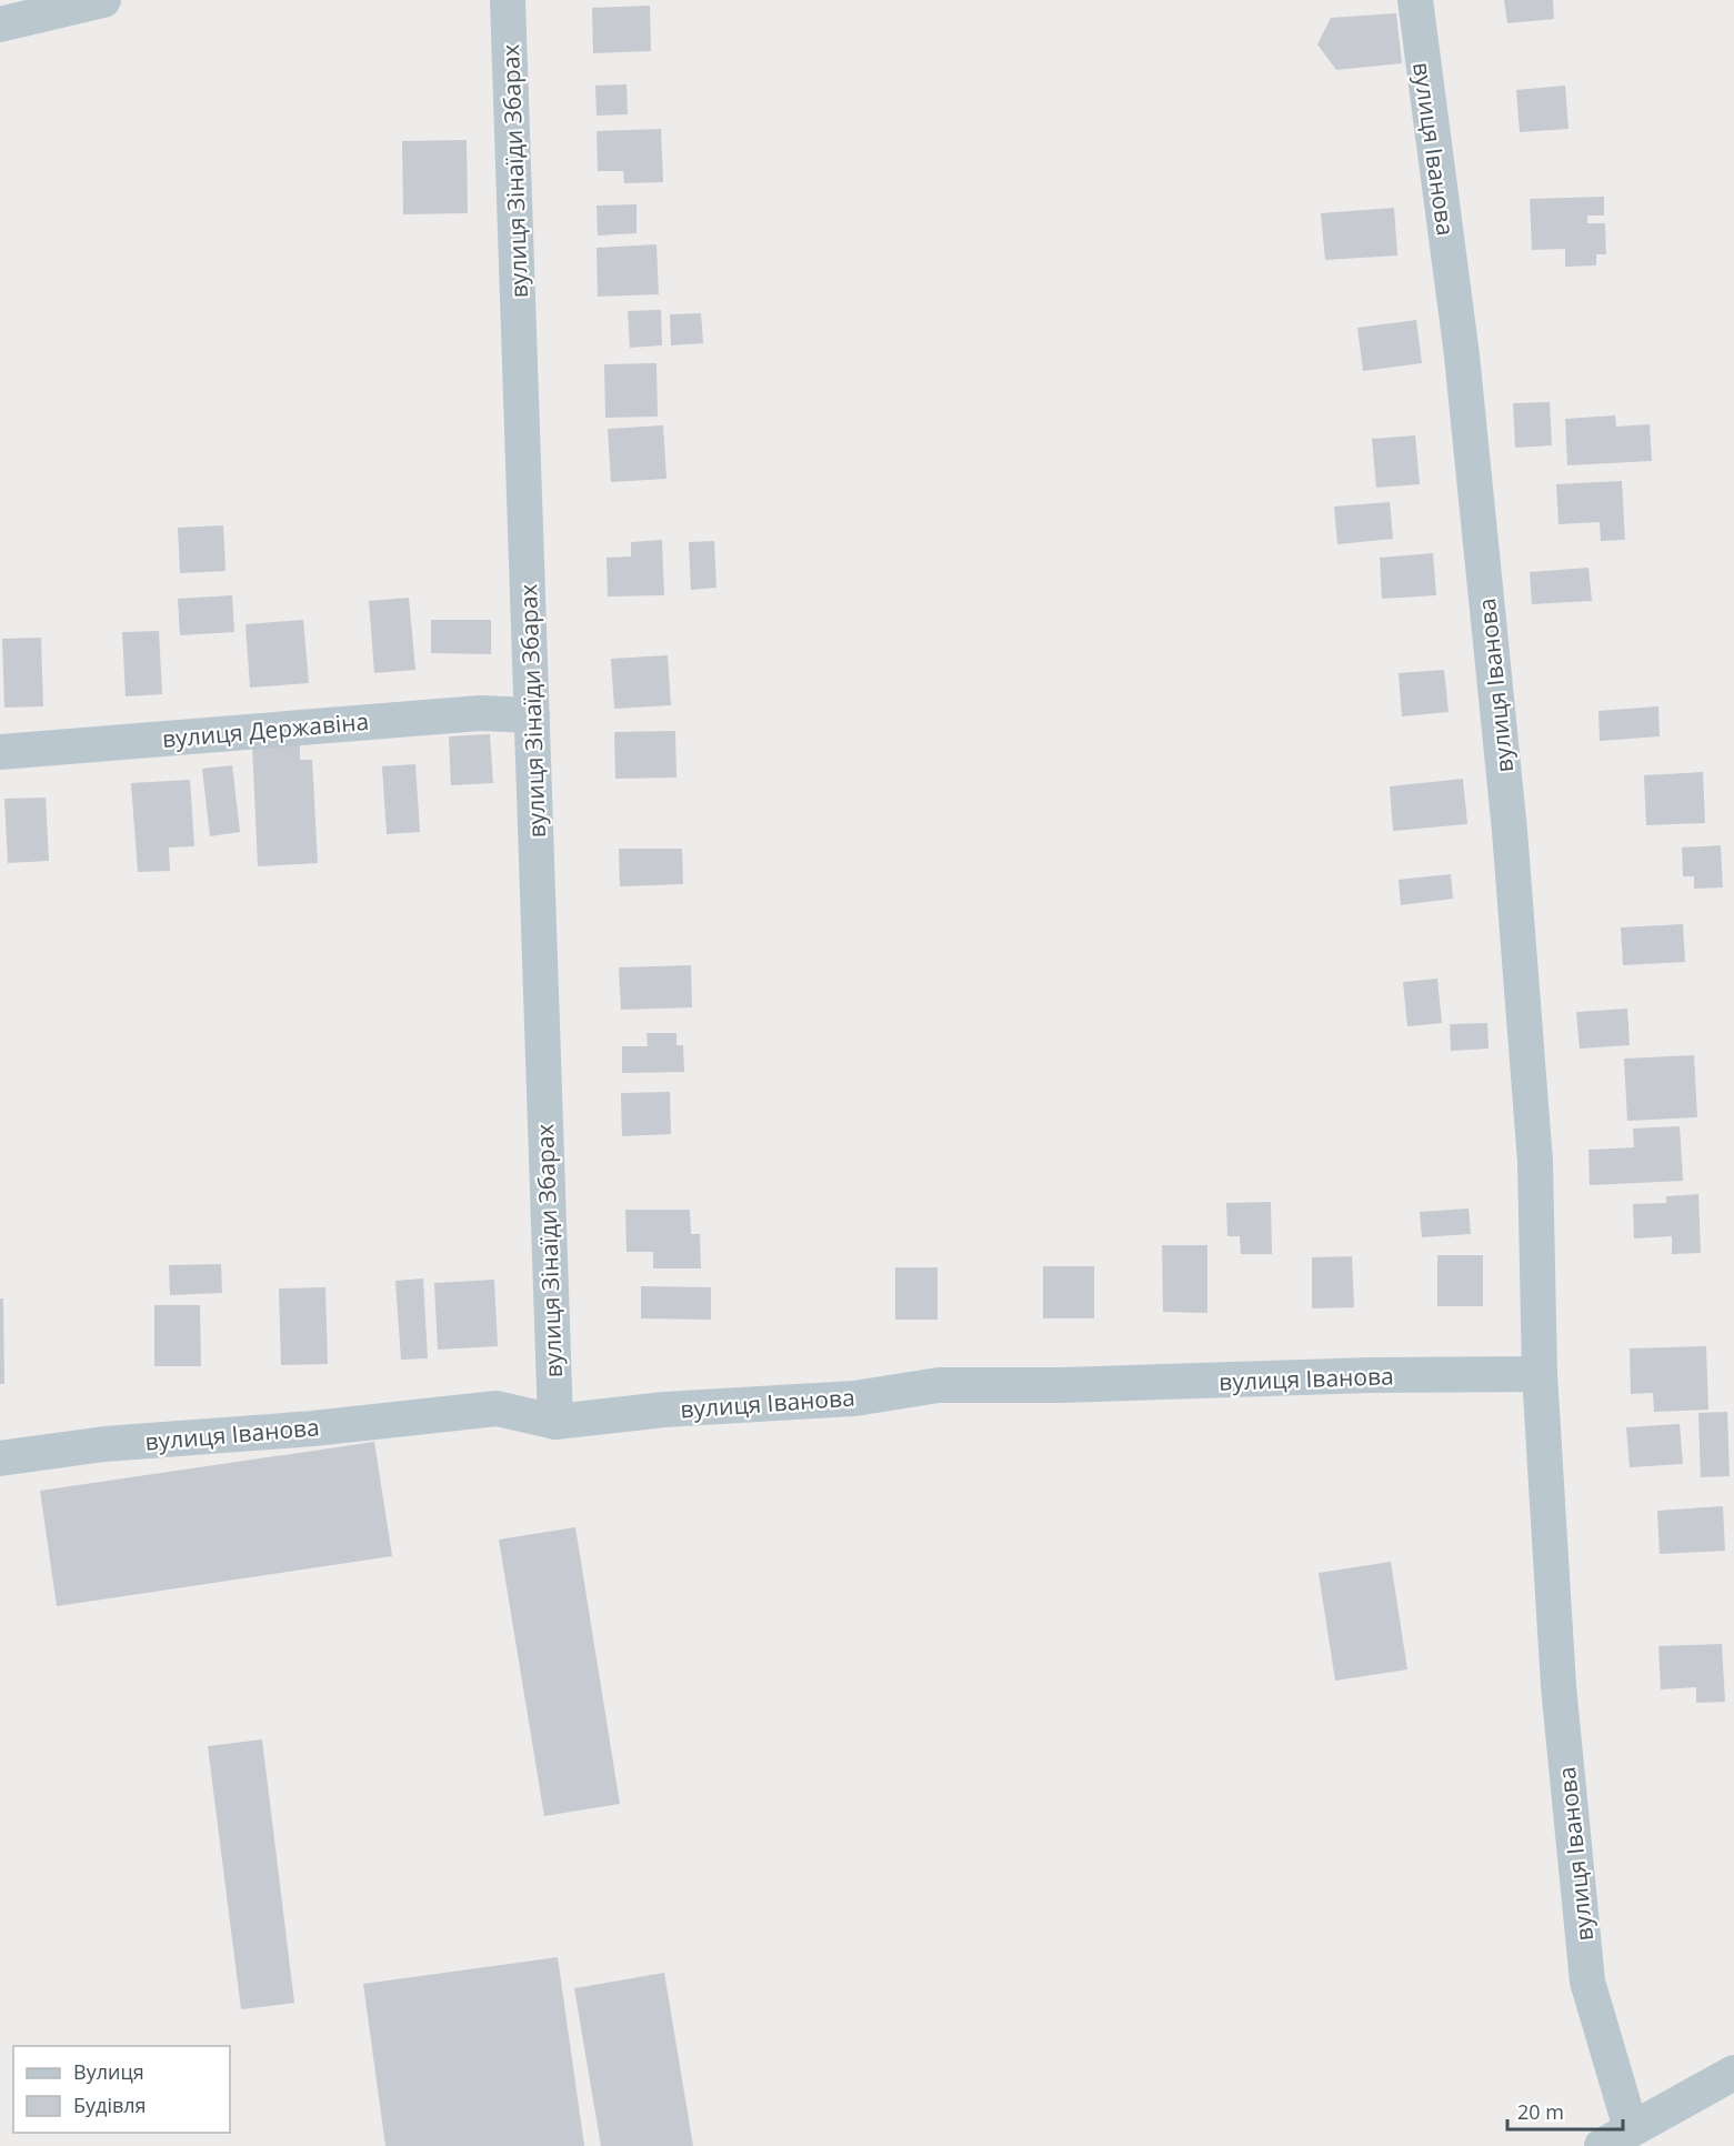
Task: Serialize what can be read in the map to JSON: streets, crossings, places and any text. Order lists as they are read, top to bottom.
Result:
{
  "streets": {
    "street": ["вулиця Іванова", "вулиця Зінаїди Збарах", "вулиця Державіна"]
  },
  "crossings": [
    ["вулиця Іванова", "вулиця Зінаїди Збарах"],
    ["вулиця Зінаїди Збарах", "вулиця Державіна"]
  ],
  "legend": ["Вулиця", "Будівля"],
  "scale_bar": "20 m"
}
